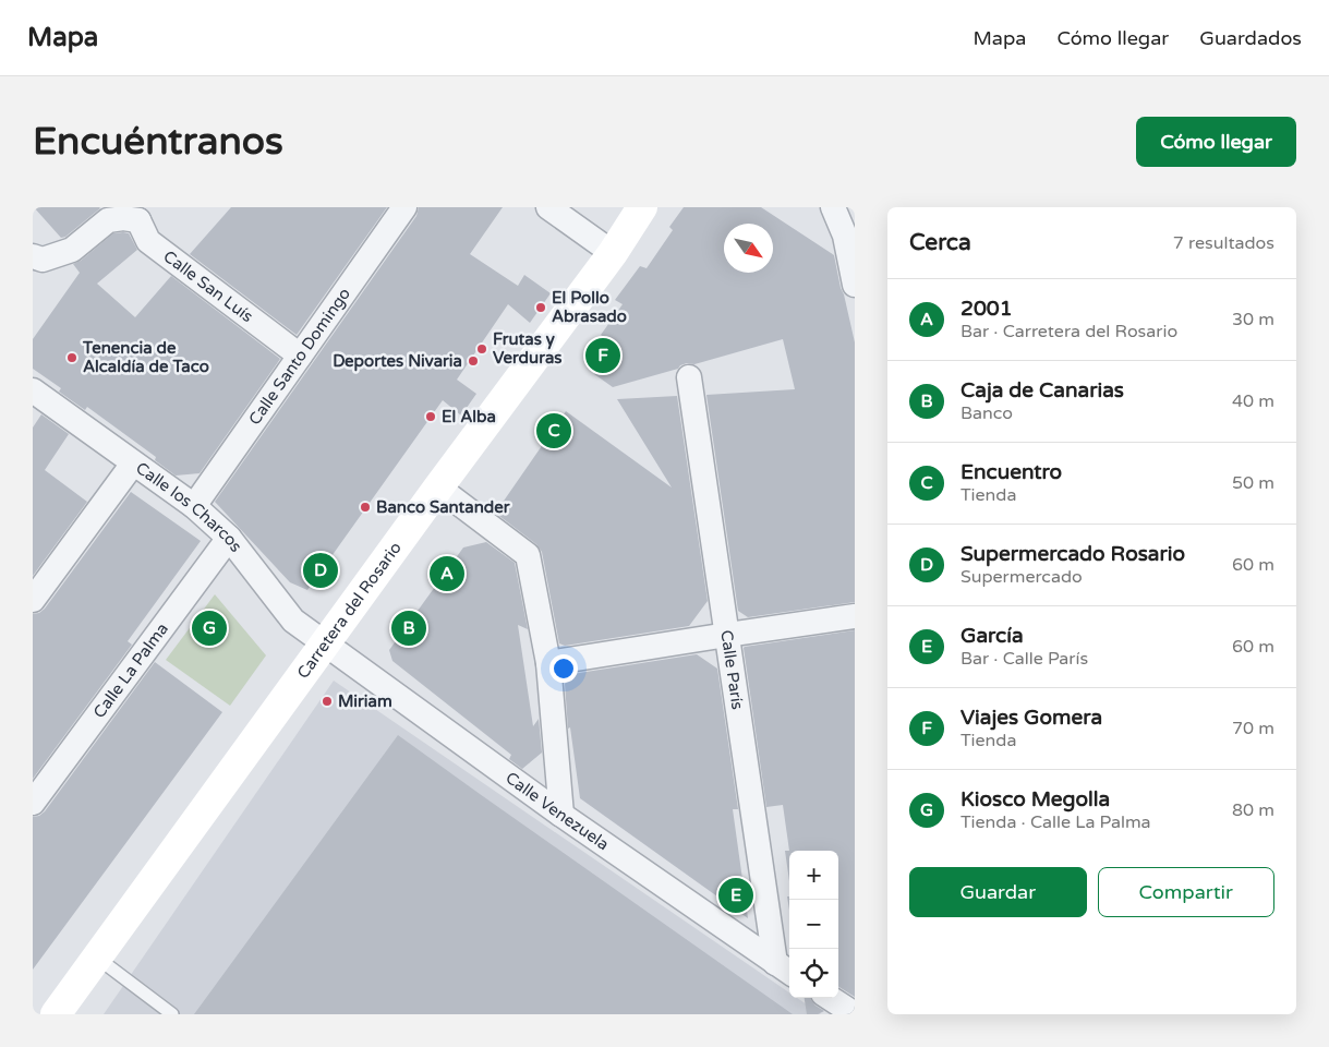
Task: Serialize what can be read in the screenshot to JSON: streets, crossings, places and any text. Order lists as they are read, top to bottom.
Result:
{
  "streets": {
    "main road": ["Carretera del Rosario"],
    "street": [
      "Calle San Luís",
      "Calle Santo Domingo",
      "Calle los Charcos",
      "Calle La Palma",
      "Calle París",
      "Calle Venezuela"
    ]
  },
  "crossings": [
    ["Calle San Luís", "Calle Santo Domingo"],
    ["Calle Santo Domingo", "Calle los Charcos"],
    ["Calle los Charcos", "Carretera del Rosario"],
    ["Calle los Charcos", "Calle La Palma"],
    ["Calle los Charcos", "Calle Venezuela"],
    ["Carretera del Rosario", "Calle Venezuela"],
    ["Calle París", "Calle Venezuela"]
  ],
  "places": [
    "El Pollo Abrasado",
    "Frutas y Verduras",
    "Tenencia de Alcaldía de Taco",
    "Deportes Nivaria",
    "El Alba",
    "Banco Santander",
    "Miriam"
  ],
  "north": "bottom right",
  "page": {
    "header": "Mapa",
    "nav": ["Mapa", "Cómo llegar", "Guardados"],
    "buttons": [
      "Cómo llegar",
      ["Guardar", "Compartir"]
    ],
    "title": "Encuéntranos",
    "heading": ["Cerca", "7 resultados"],
    "list": [
      {
        "mark": "A",
        "name": "2001",
        "note": "Bar · Carretera del Rosario",
        "value": "30 m"
      },
      {
        "mark": "B",
        "name": "Caja de Canarias",
        "note": "Banco",
        "value": "40 m"
      },
      {
        "mark": "C",
        "name": "Encuentro",
        "note": "Tienda",
        "value": "50 m"
      },
      {
        "mark": "D",
        "name": "Supermercado Rosario",
        "note": "Supermercado",
        "value": "60 m"
      },
      {
        "mark": "E",
        "name": "García",
        "note": "Bar · Calle París",
        "value": "60 m"
      },
      {
        "mark": "F",
        "name": "Viajes Gomera",
        "note": "Tienda",
        "value": "70 m"
      },
      {
        "mark": "G",
        "name": "Kiosco Megolla",
        "note": "Tienda · Calle La Palma",
        "value": "80 m"
      }
    ],
    "pins": [
      "F",
      "C",
      "D",
      "A",
      "B",
      "G",
      "E"
    ],
    "map_buttons": ["+", "−"]
  }
}
